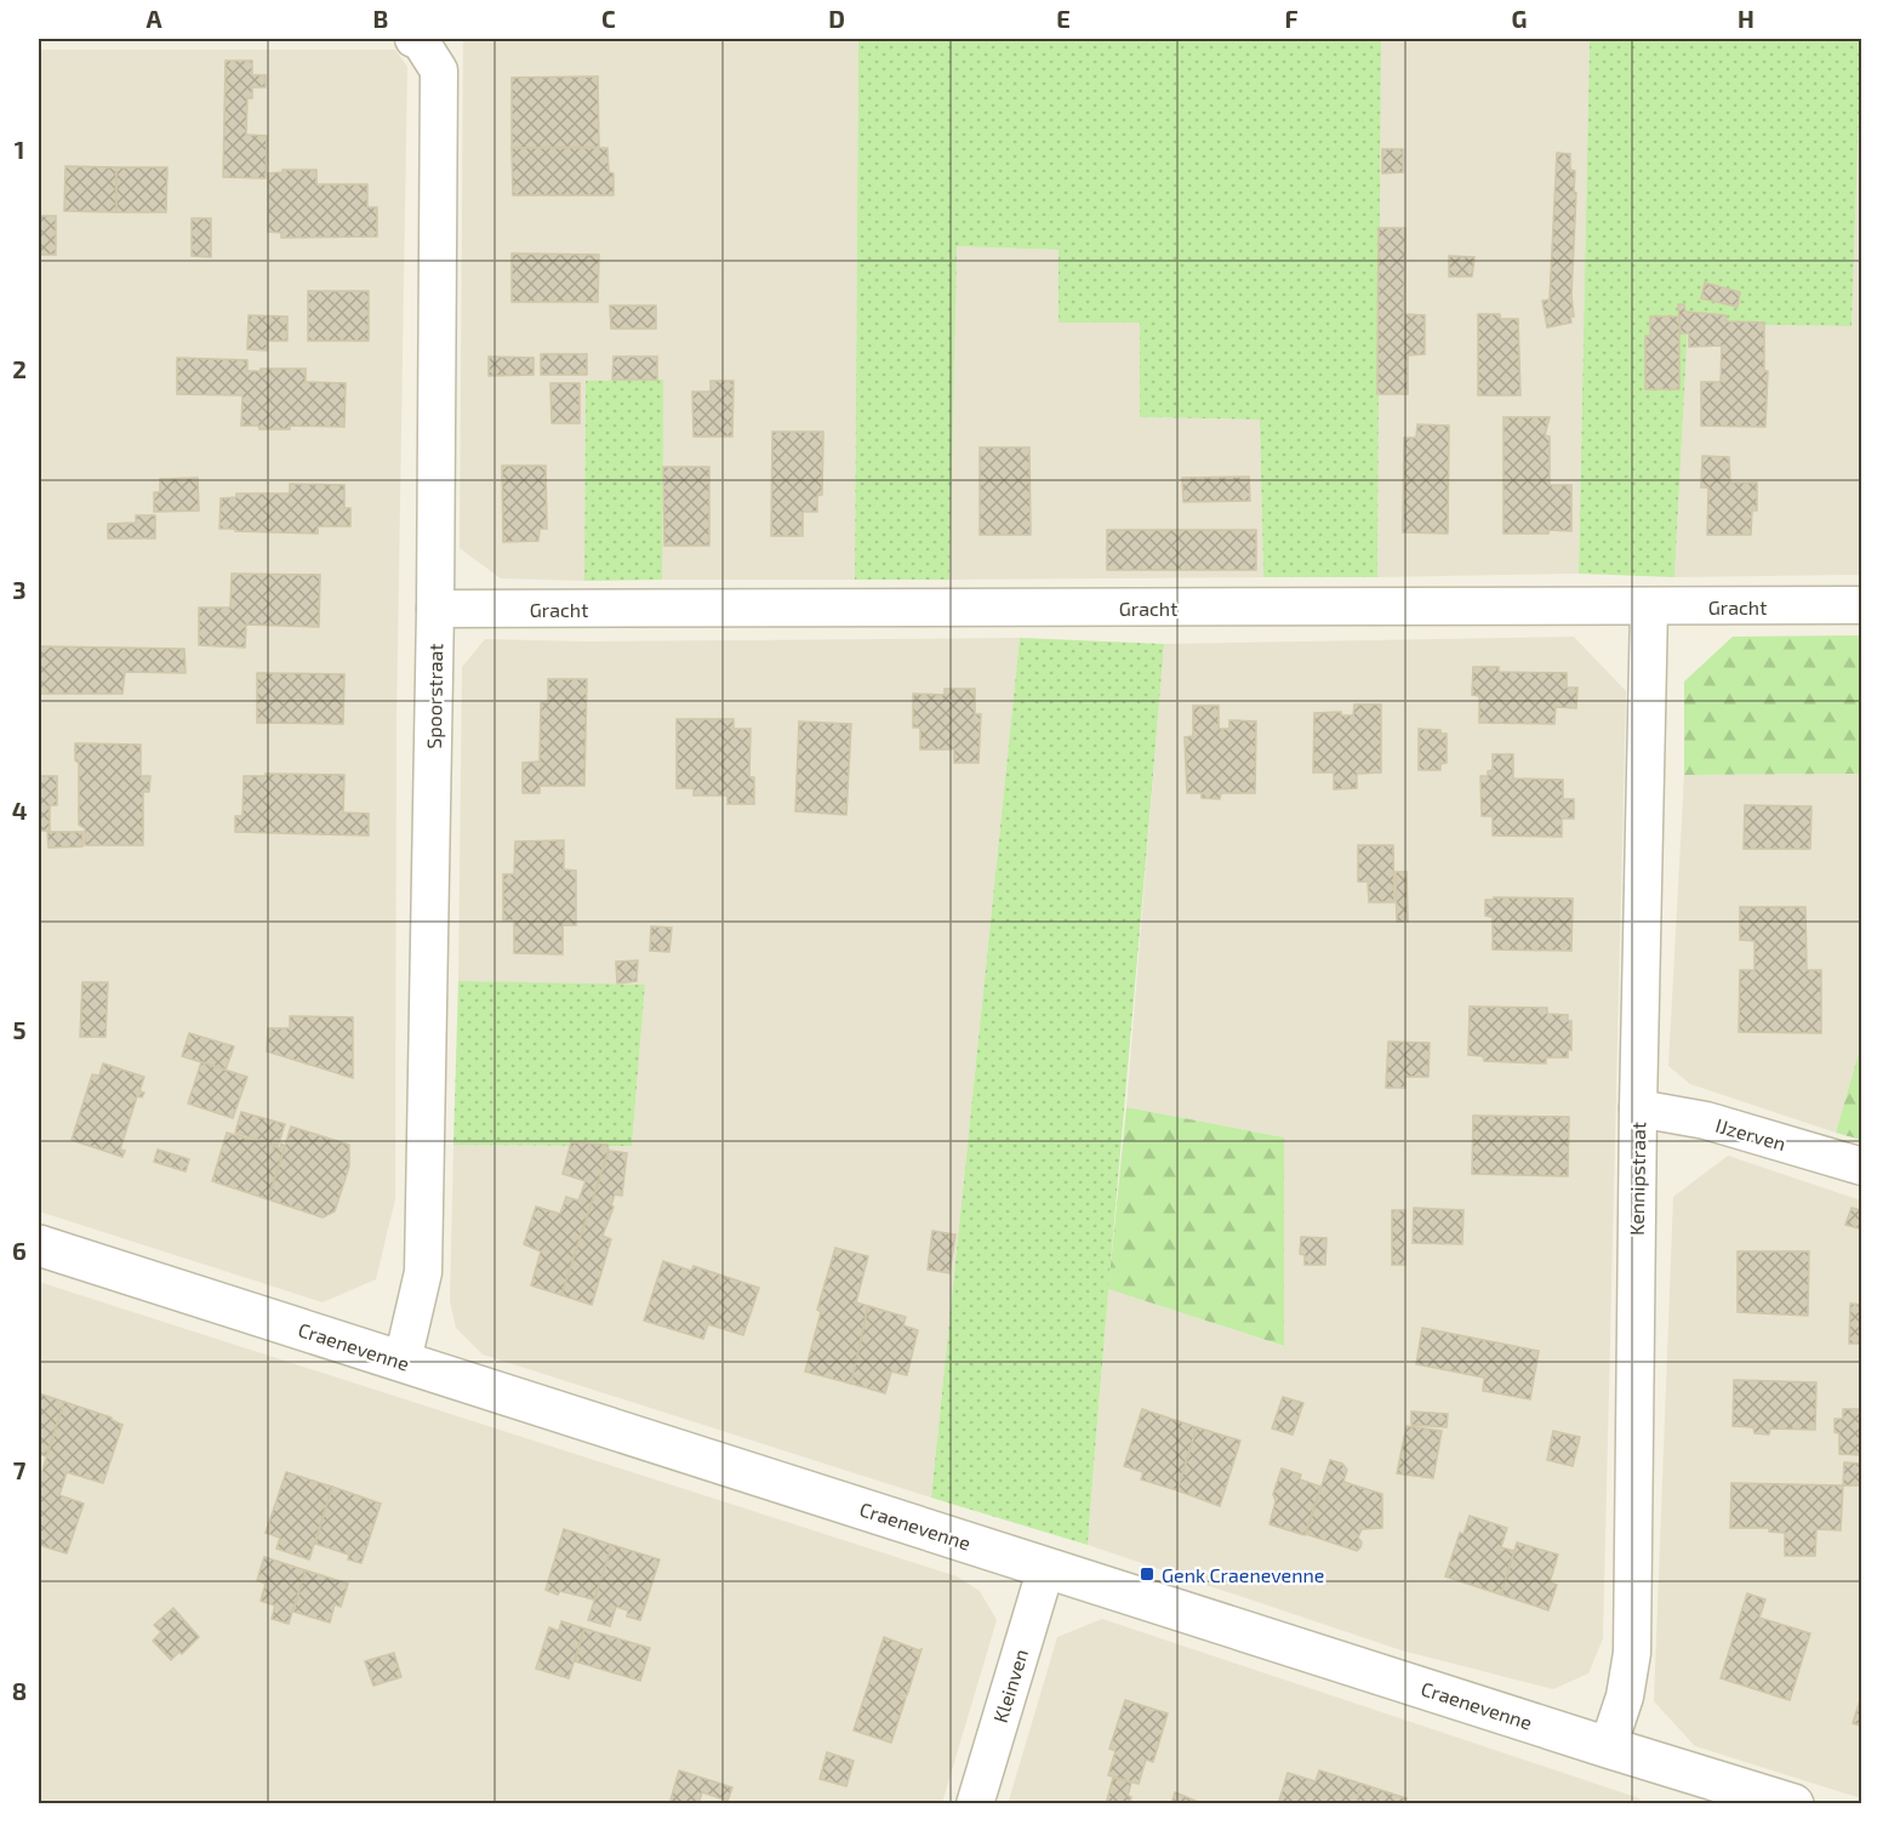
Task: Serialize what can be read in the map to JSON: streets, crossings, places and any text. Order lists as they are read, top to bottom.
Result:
{
  "streets": {
    "street": [
      "Gracht",
      "Spoorstraat",
      "IJzerven",
      "Kennipstraat",
      "Craenevenne",
      "Kleinven"
    ]
  },
  "crossings": [
    ["Gracht", "Spoorstraat"],
    ["Gracht", "Kennipstraat"],
    ["Spoorstraat", "Craenevenne"],
    ["IJzerven", "Kennipstraat"],
    ["Kennipstraat", "Craenevenne"],
    ["Craenevenne", "Kleinven"]
  ],
  "places": {
    "transit": ["Genk Craenevenne"]
  },
  "grid": {
    "columns": [
      "A",
      "B",
      "C",
      "D",
      "E",
      "F",
      "G",
      "H"
    ],
    "rows": [
      "1",
      "2",
      "3",
      "4",
      "5",
      "6",
      "7",
      "8"
    ]
  }
}
